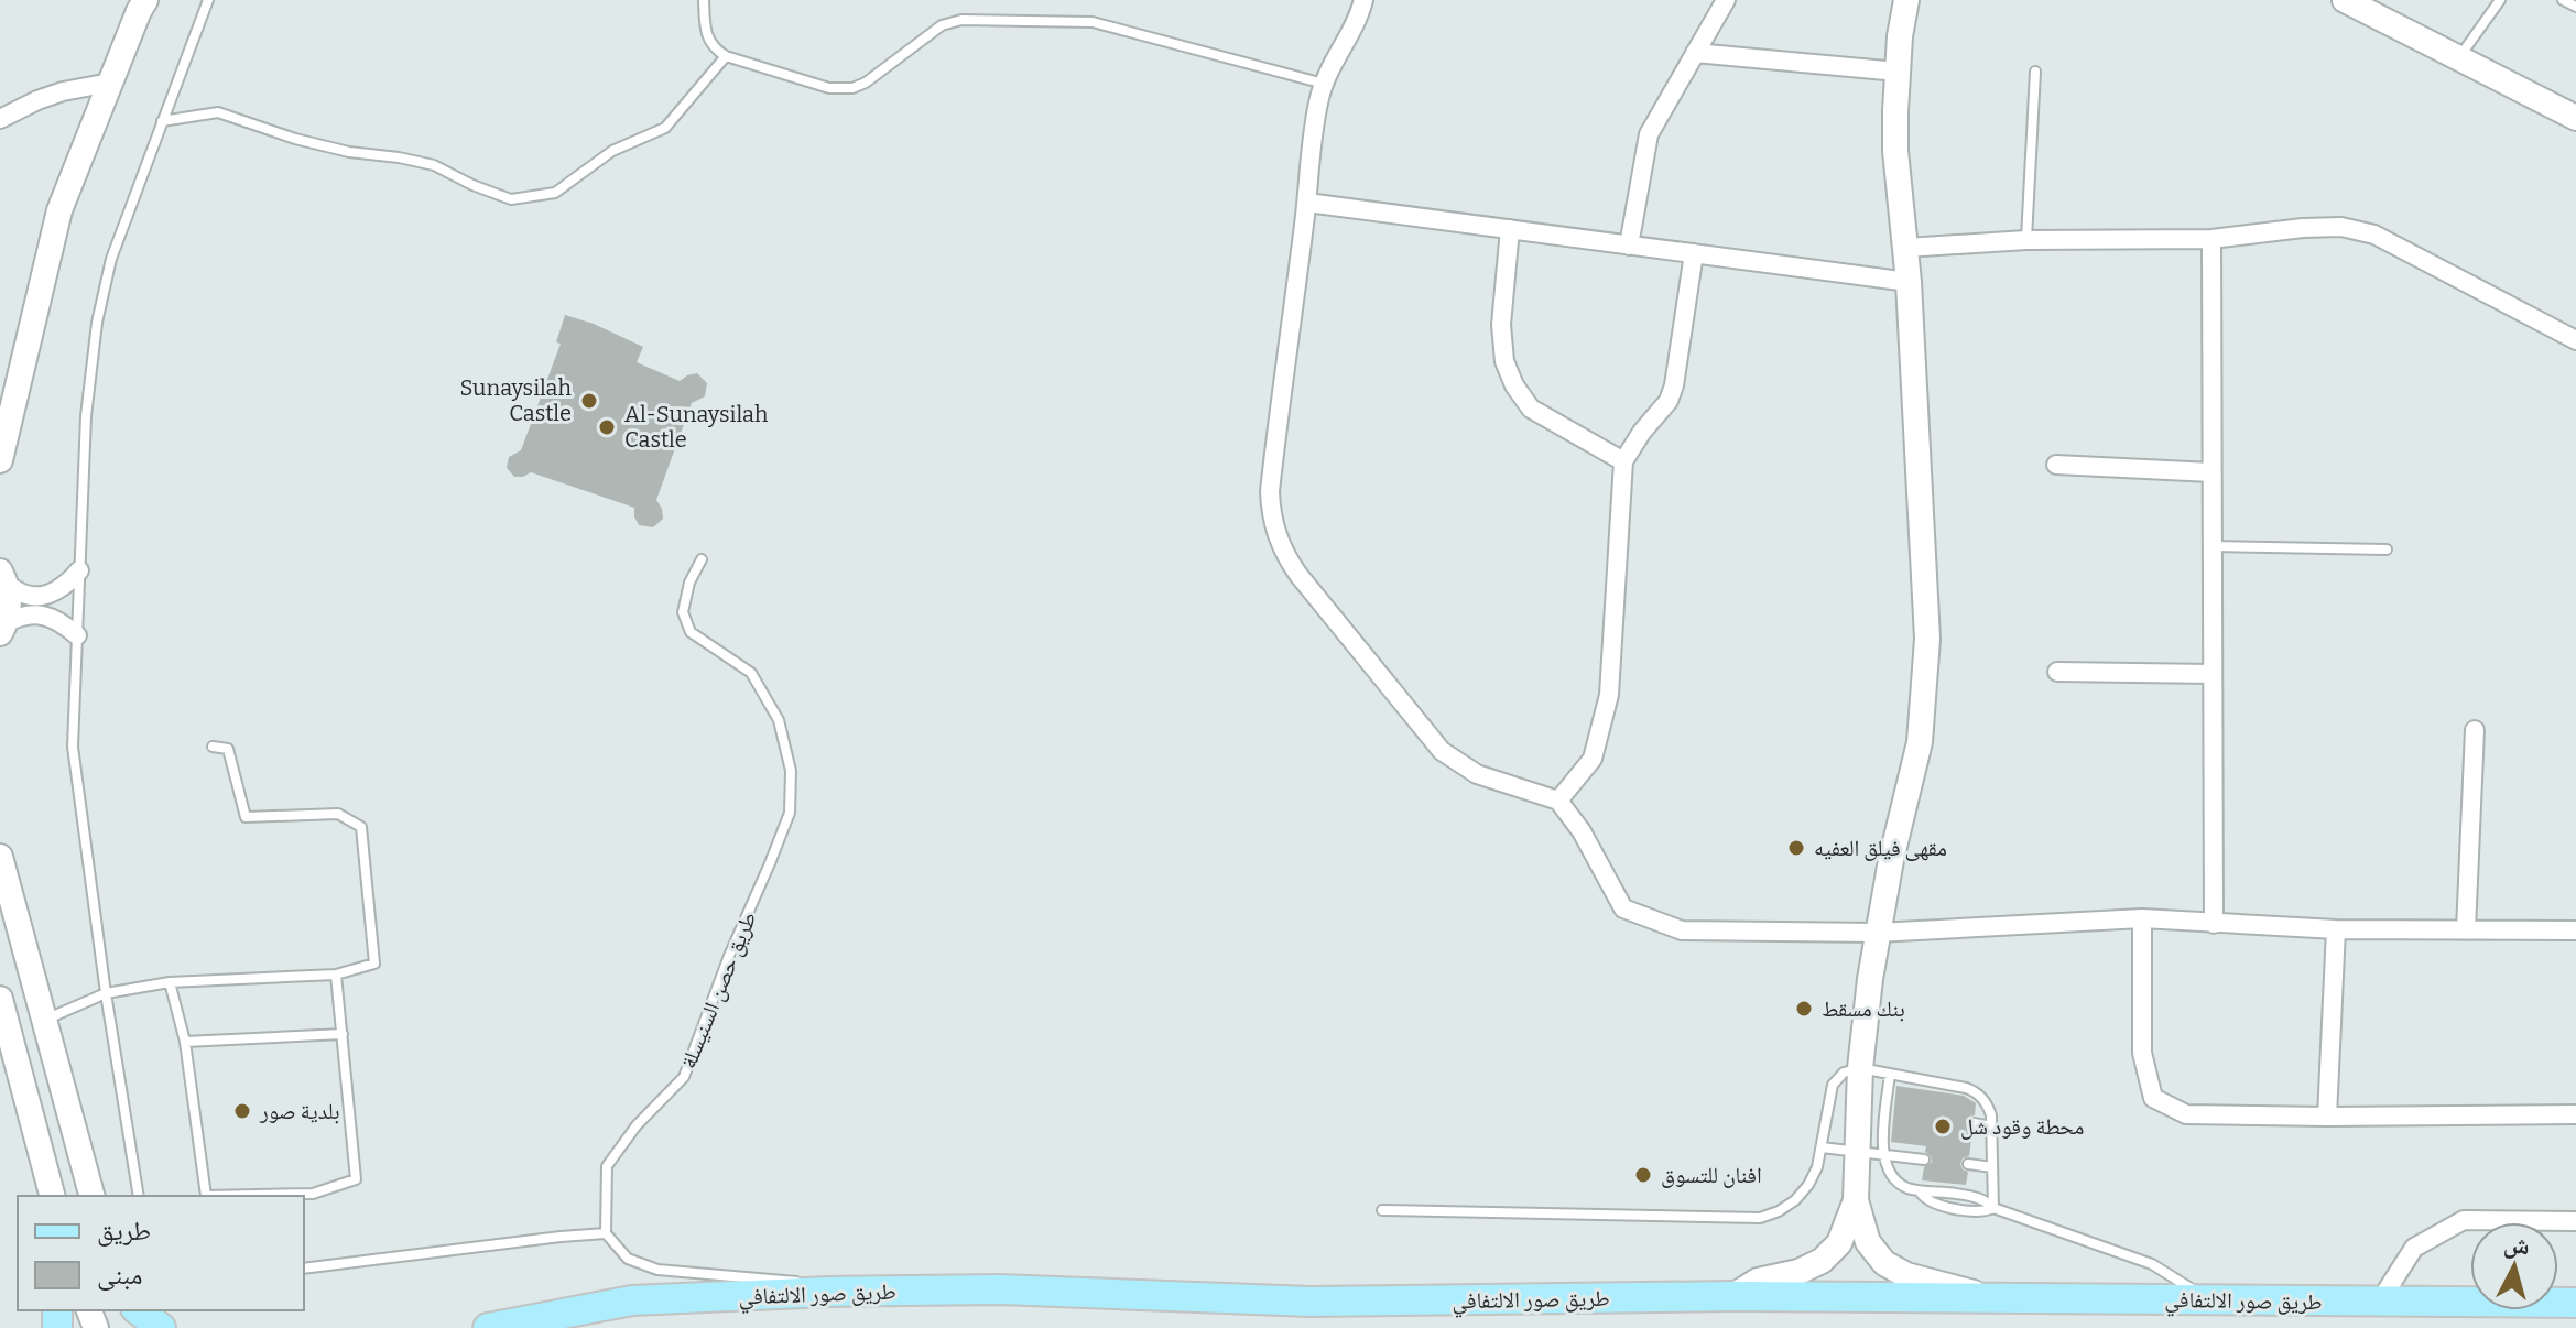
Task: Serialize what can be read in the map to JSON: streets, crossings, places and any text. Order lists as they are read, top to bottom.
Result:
{
  "streets": {
    "main road": ["طريق صور الالتفافي"],
    "lane": ["طريق حصن السنيسلة"]
  },
  "places": [
    "Sunaysilah Castle",
    "Al-Sunaysilah Castle",
    "مقهى فيلق العفيه",
    "بنك مسقط",
    "بلدية صور",
    "محطة وقود شل",
    "افنان للتسوق"
  ],
  "legend": ["طريق", "مبنى"],
  "north": "top"
}
